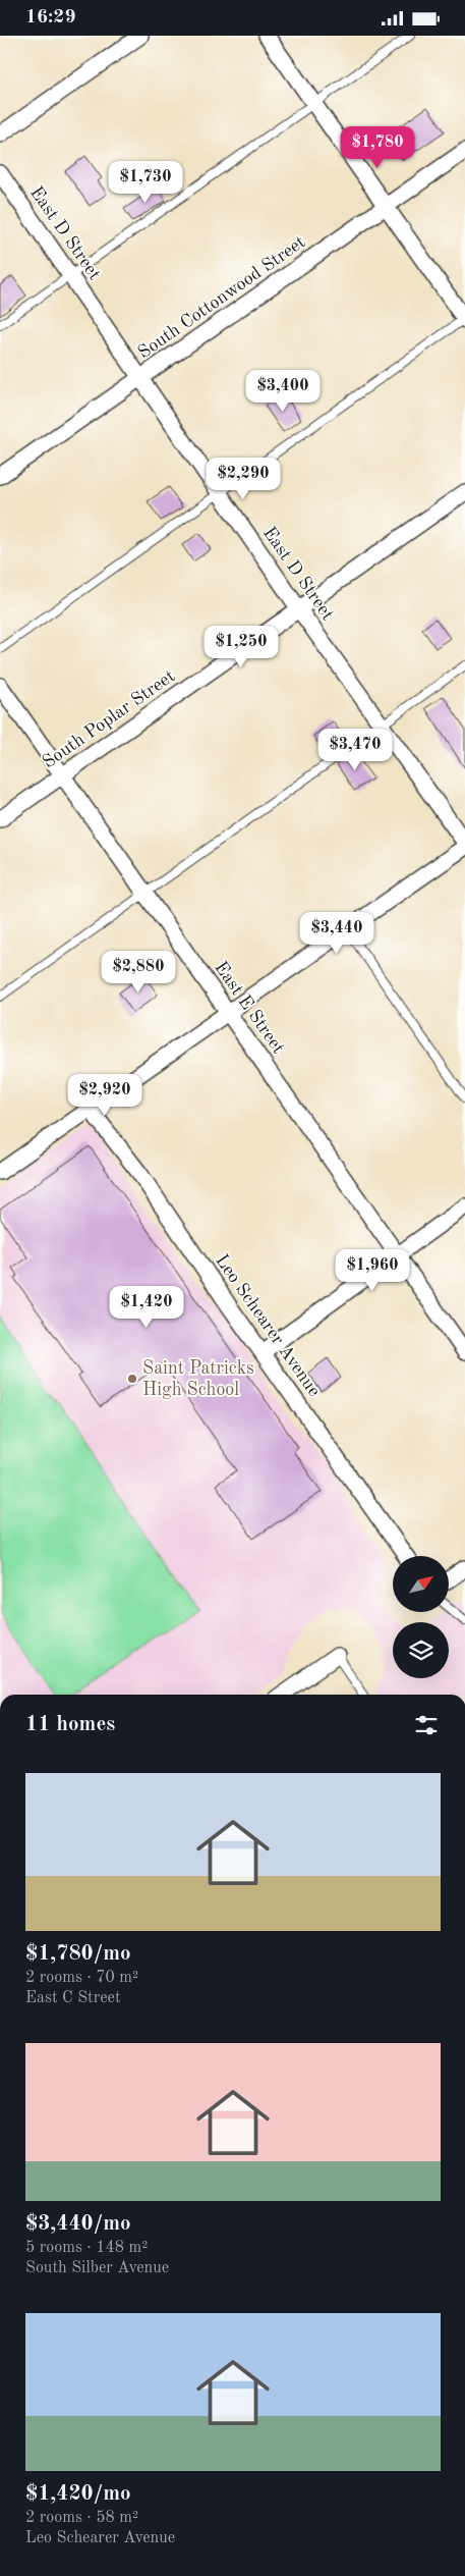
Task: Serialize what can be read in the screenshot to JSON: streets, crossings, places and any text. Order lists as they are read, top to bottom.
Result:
{
  "streets": {
    "street": [
      "East D Street",
      "South Cottonwood Street",
      "South Poplar Street",
      "East E Street",
      "Leo Schearer Avenue"
    ]
  },
  "crossings": [
    ["East D Street", "South Cottonwood Street"],
    ["East D Street", "South Poplar Street"],
    ["South Poplar Street", "East E Street"]
  ],
  "places": ["Saint Patricks High School"],
  "north": "top right",
  "page": {
    "status": "16:29",
    "price": [
      "$1,780",
      "$1,730",
      "$3,400",
      "$2,290",
      "$1,250",
      "$3,470",
      "$3,440",
      "$2,880",
      "$2,920",
      "$1,960",
      "$1,420"
    ],
    "heading": "11 homes",
    "list": [
      {
        "name": "$1,780/mo",
        "note": "2 rooms · 70 m² · East C Street"
      },
      {
        "name": "$3,440/mo",
        "note": "5 rooms · 148 m² · South Silber Avenue"
      },
      {
        "name": "$1,420/mo",
        "note": "2 rooms · 58 m² · Leo Schearer Avenue"
      }
    ]
  }
}
